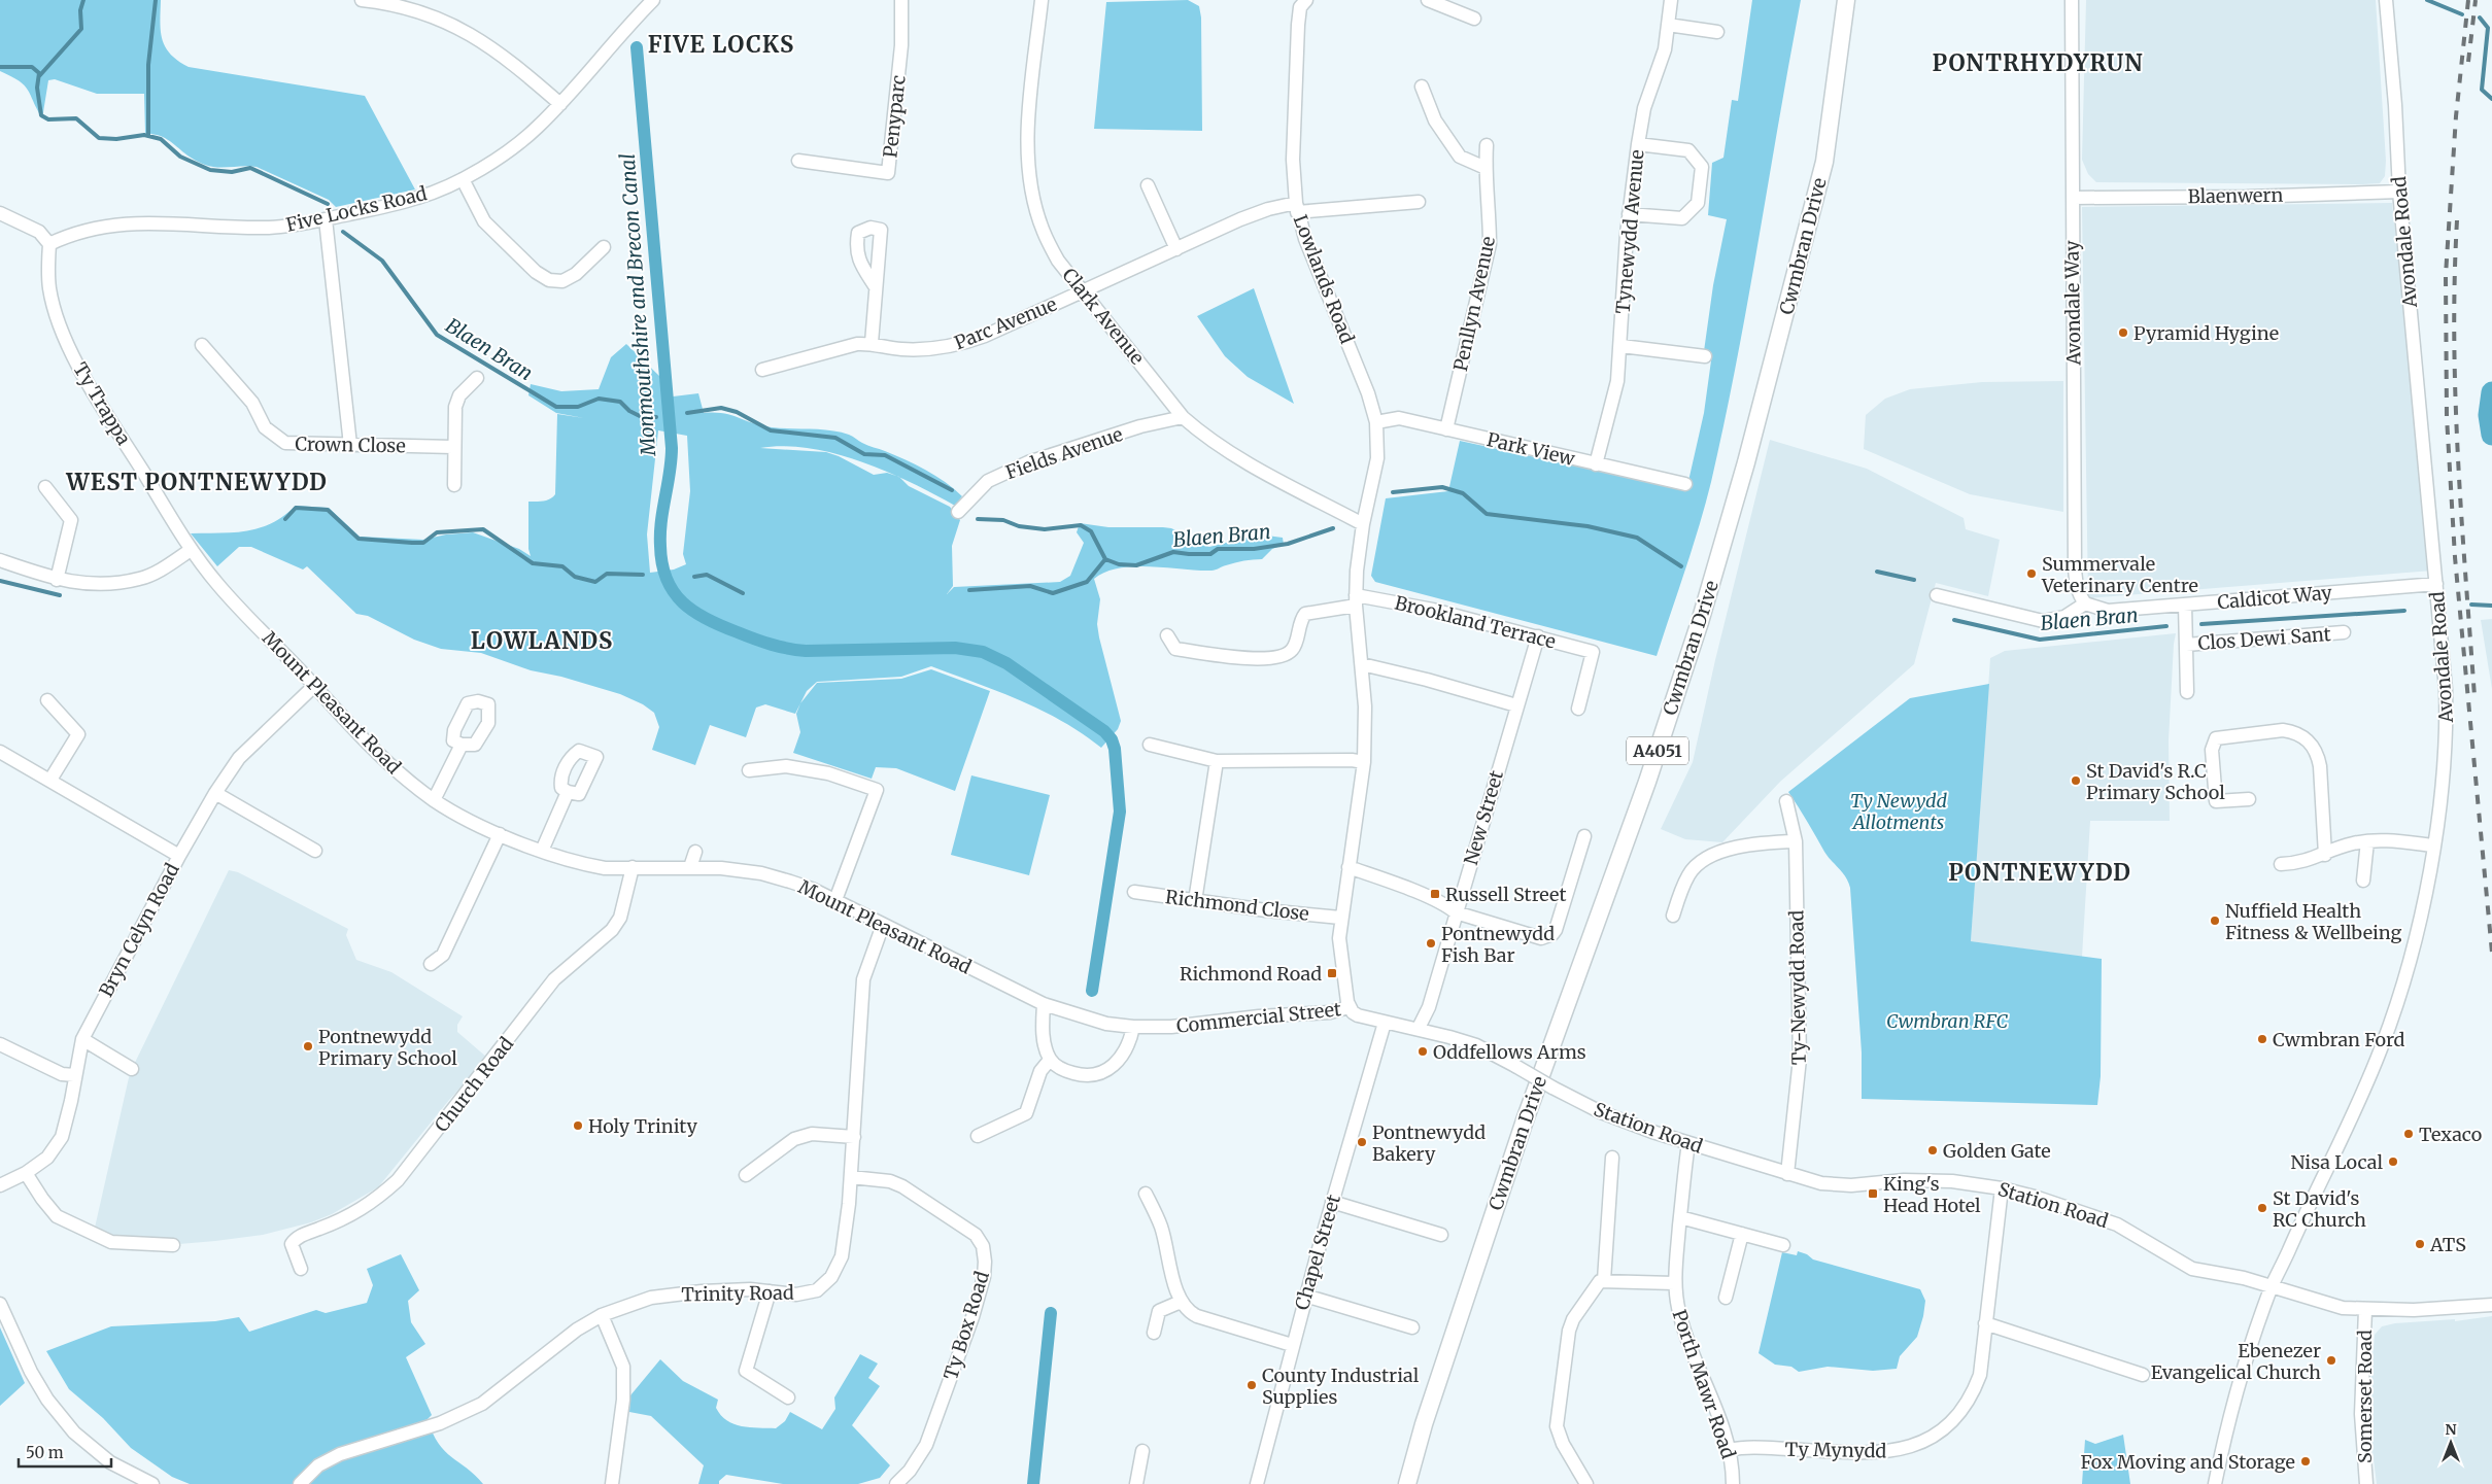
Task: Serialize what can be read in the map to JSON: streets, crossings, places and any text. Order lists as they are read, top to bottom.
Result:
{
  "streets": {
    "main road": ["Cwmbran Drive", "A4051"],
    "street": [
      "Penyparc",
      "Blaenwern",
      "Five Locks Road",
      "Tynewydd Avenue",
      "Avondale Road",
      "Lowlands Road",
      "Avondale Way",
      "Penllyn Avenue",
      "Clark Avenue",
      "Parc Avenue",
      "Ty Trappa",
      "Crown Close",
      "Park View",
      "Fields Avenue",
      "Caldicot Way",
      "Brookland Terrace",
      "Clos Dewi Sant",
      "Mount Pleasant Road",
      "New Street",
      "Richmond Close",
      "Bryn Celyn Road",
      "Ty-Newydd Road",
      "Commercial Street",
      "Church Road",
      "Station Road",
      "Chapel Street",
      "Trinity Road",
      "Ty Box Road",
      "Porth Mawr Road",
      "Somerset Road",
      "Ty Mynydd"
    ]
  },
  "crossings": [
    ["Blaenwern", "Avondale Road"],
    ["Blaenwern", "Avondale Way"],
    ["Five Locks Road", "Ty Trappa"],
    ["Tynewydd Avenue", "Park View"],
    ["Avondale Road", "Caldicot Way"],
    ["Avondale Road", "Station Road"],
    ["Lowlands Road", "Clark Avenue"],
    ["Lowlands Road", "Parc Avenue"],
    ["Lowlands Road", "Park View"],
    ["Avondale Way", "Caldicot Way"],
    ["Penllyn Avenue", "Park View"],
    ["Clark Avenue", "Parc Avenue"],
    ["Clark Avenue", "Fields Avenue"],
    ["Ty Trappa", "Mount Pleasant Road"],
    ["Brookland Terrace", "New Street"],
    ["Mount Pleasant Road", "Bryn Celyn Road"],
    ["Mount Pleasant Road", "Commercial Street"],
    ["Mount Pleasant Road", "Church Road"],
    ["Mount Pleasant Road", "Trinity Road"],
    ["New Street", "Commercial Street"],
    ["Ty-Newydd Road", "Station Road"],
    ["Commercial Street", "Station Road"],
    ["Commercial Street", "Chapel Street"],
    ["Station Road", "Porth Mawr Road"],
    ["Station Road", "Somerset Road"],
    ["Station Road", "Ty Mynydd"],
    ["Trinity Road", "Ty Box Road"],
    ["Porth Mawr Road", "Ty Mynydd"]
  ],
  "districts": [
    "FIVE LOCKS",
    "PONTRHYDYRUN",
    "WEST PONTNEWYDD",
    "LOWLANDS",
    "PONTNEWYDD"
  ],
  "water": ["Monmouthshire and Brecon Canal", "Blaen Bran"],
  "parks": ["Ty Newydd Allotments", "Cwmbran RFC"],
  "places": {
    "other": [
      "Pyramid Hygine",
      "Summervale Veterinary Centre",
      "St David's R.C Primary School",
      "Nuffield Health Fitness & Wellbeing",
      "Pontnewydd Fish Bar",
      "Cwmbran Ford",
      "Pontnewydd Primary School",
      "Oddfellows Arms",
      "Holy Trinity",
      "Texaco",
      "Pontnewydd Bakery",
      "Golden Gate",
      "Nisa Local",
      "St David's RC Church",
      "ATS",
      "Ebenezer Evangelical Church",
      "County Industrial Supplies",
      "Fox Moving and Storage"
    ],
    "transit": ["Russell Street", "Richmond Road", "King's Head Hotel"]
  },
  "scale_bar": "50 m",
  "north": "top"
}
